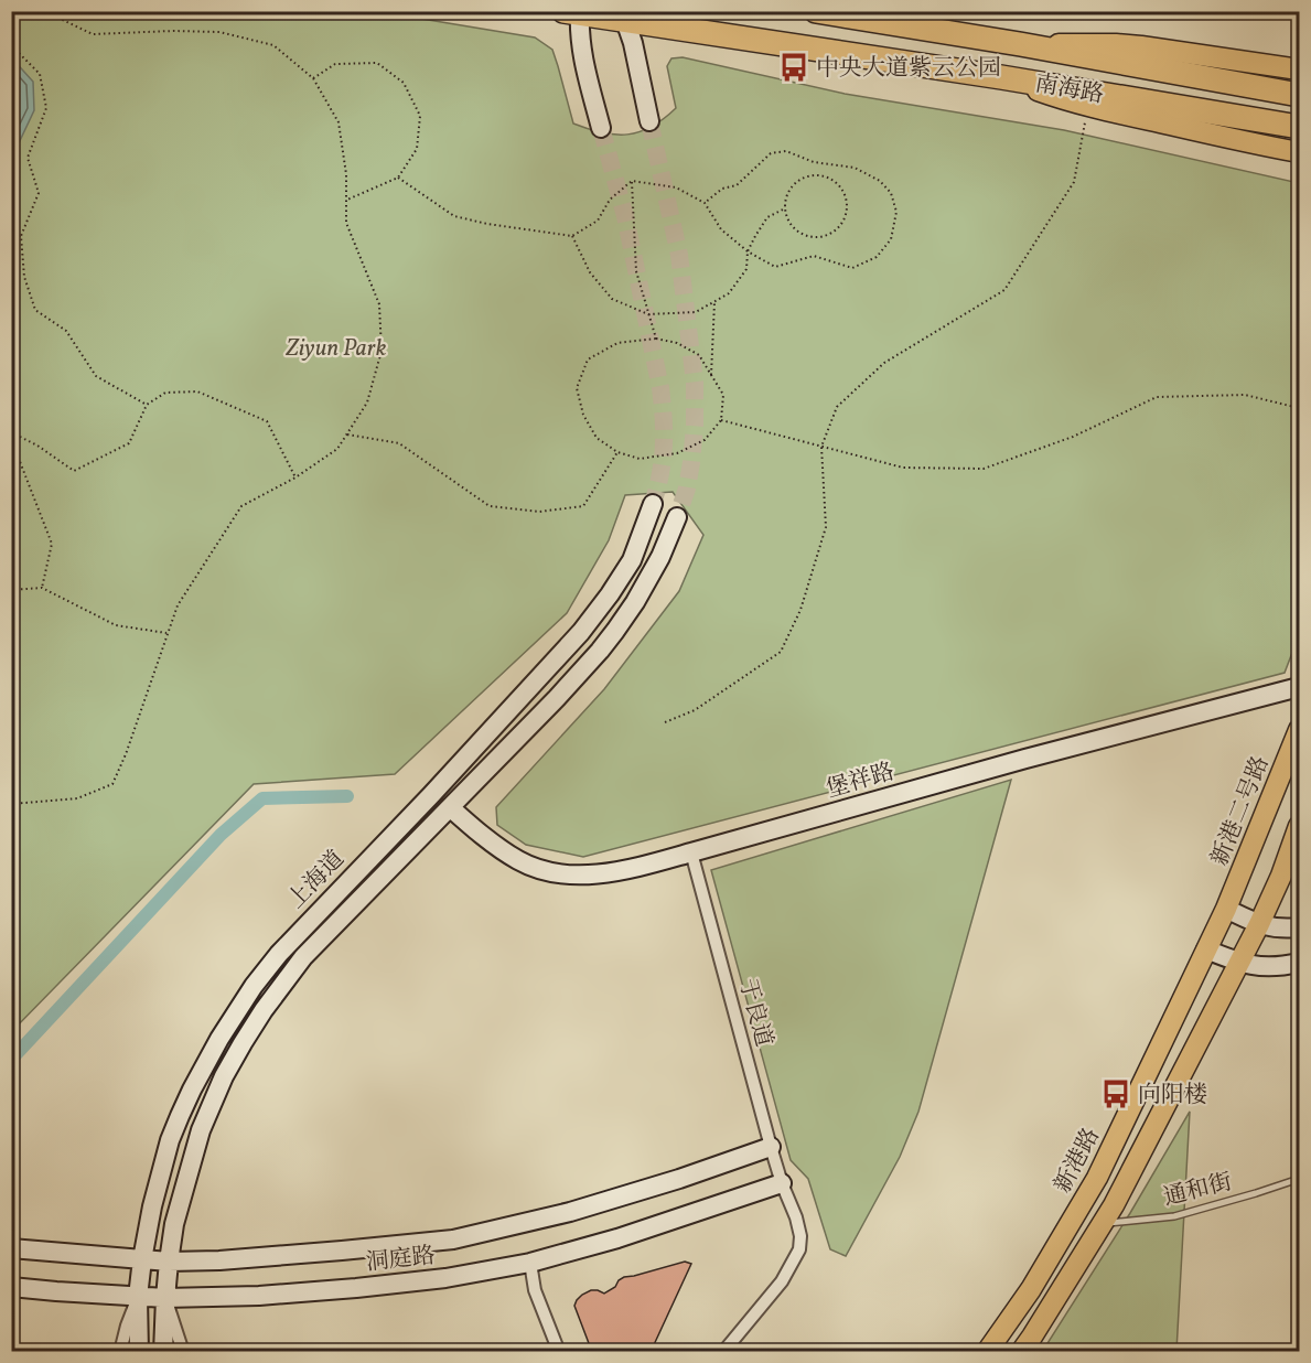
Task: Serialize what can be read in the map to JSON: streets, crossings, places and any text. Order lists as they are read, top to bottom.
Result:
{
  "streets": {
    "highway": ["南海路"],
    "main road": ["新港二号路", "新港路"],
    "street": [
      "堡祥路",
      "上海道",
      "于良道",
      "洞庭路"
    ],
    "lane": ["通和街"]
  },
  "crossings": [
    ["堡祥路", "上海道"],
    ["堡祥路", "于良道"],
    ["新港二号路", "新港路"],
    ["上海道", "洞庭路"],
    ["于良道", "洞庭路"]
  ],
  "parks": ["Ziyun Park"],
  "places": {
    "bus stop": ["中央大道紫云公园", "向阳楼"]
  }
}
